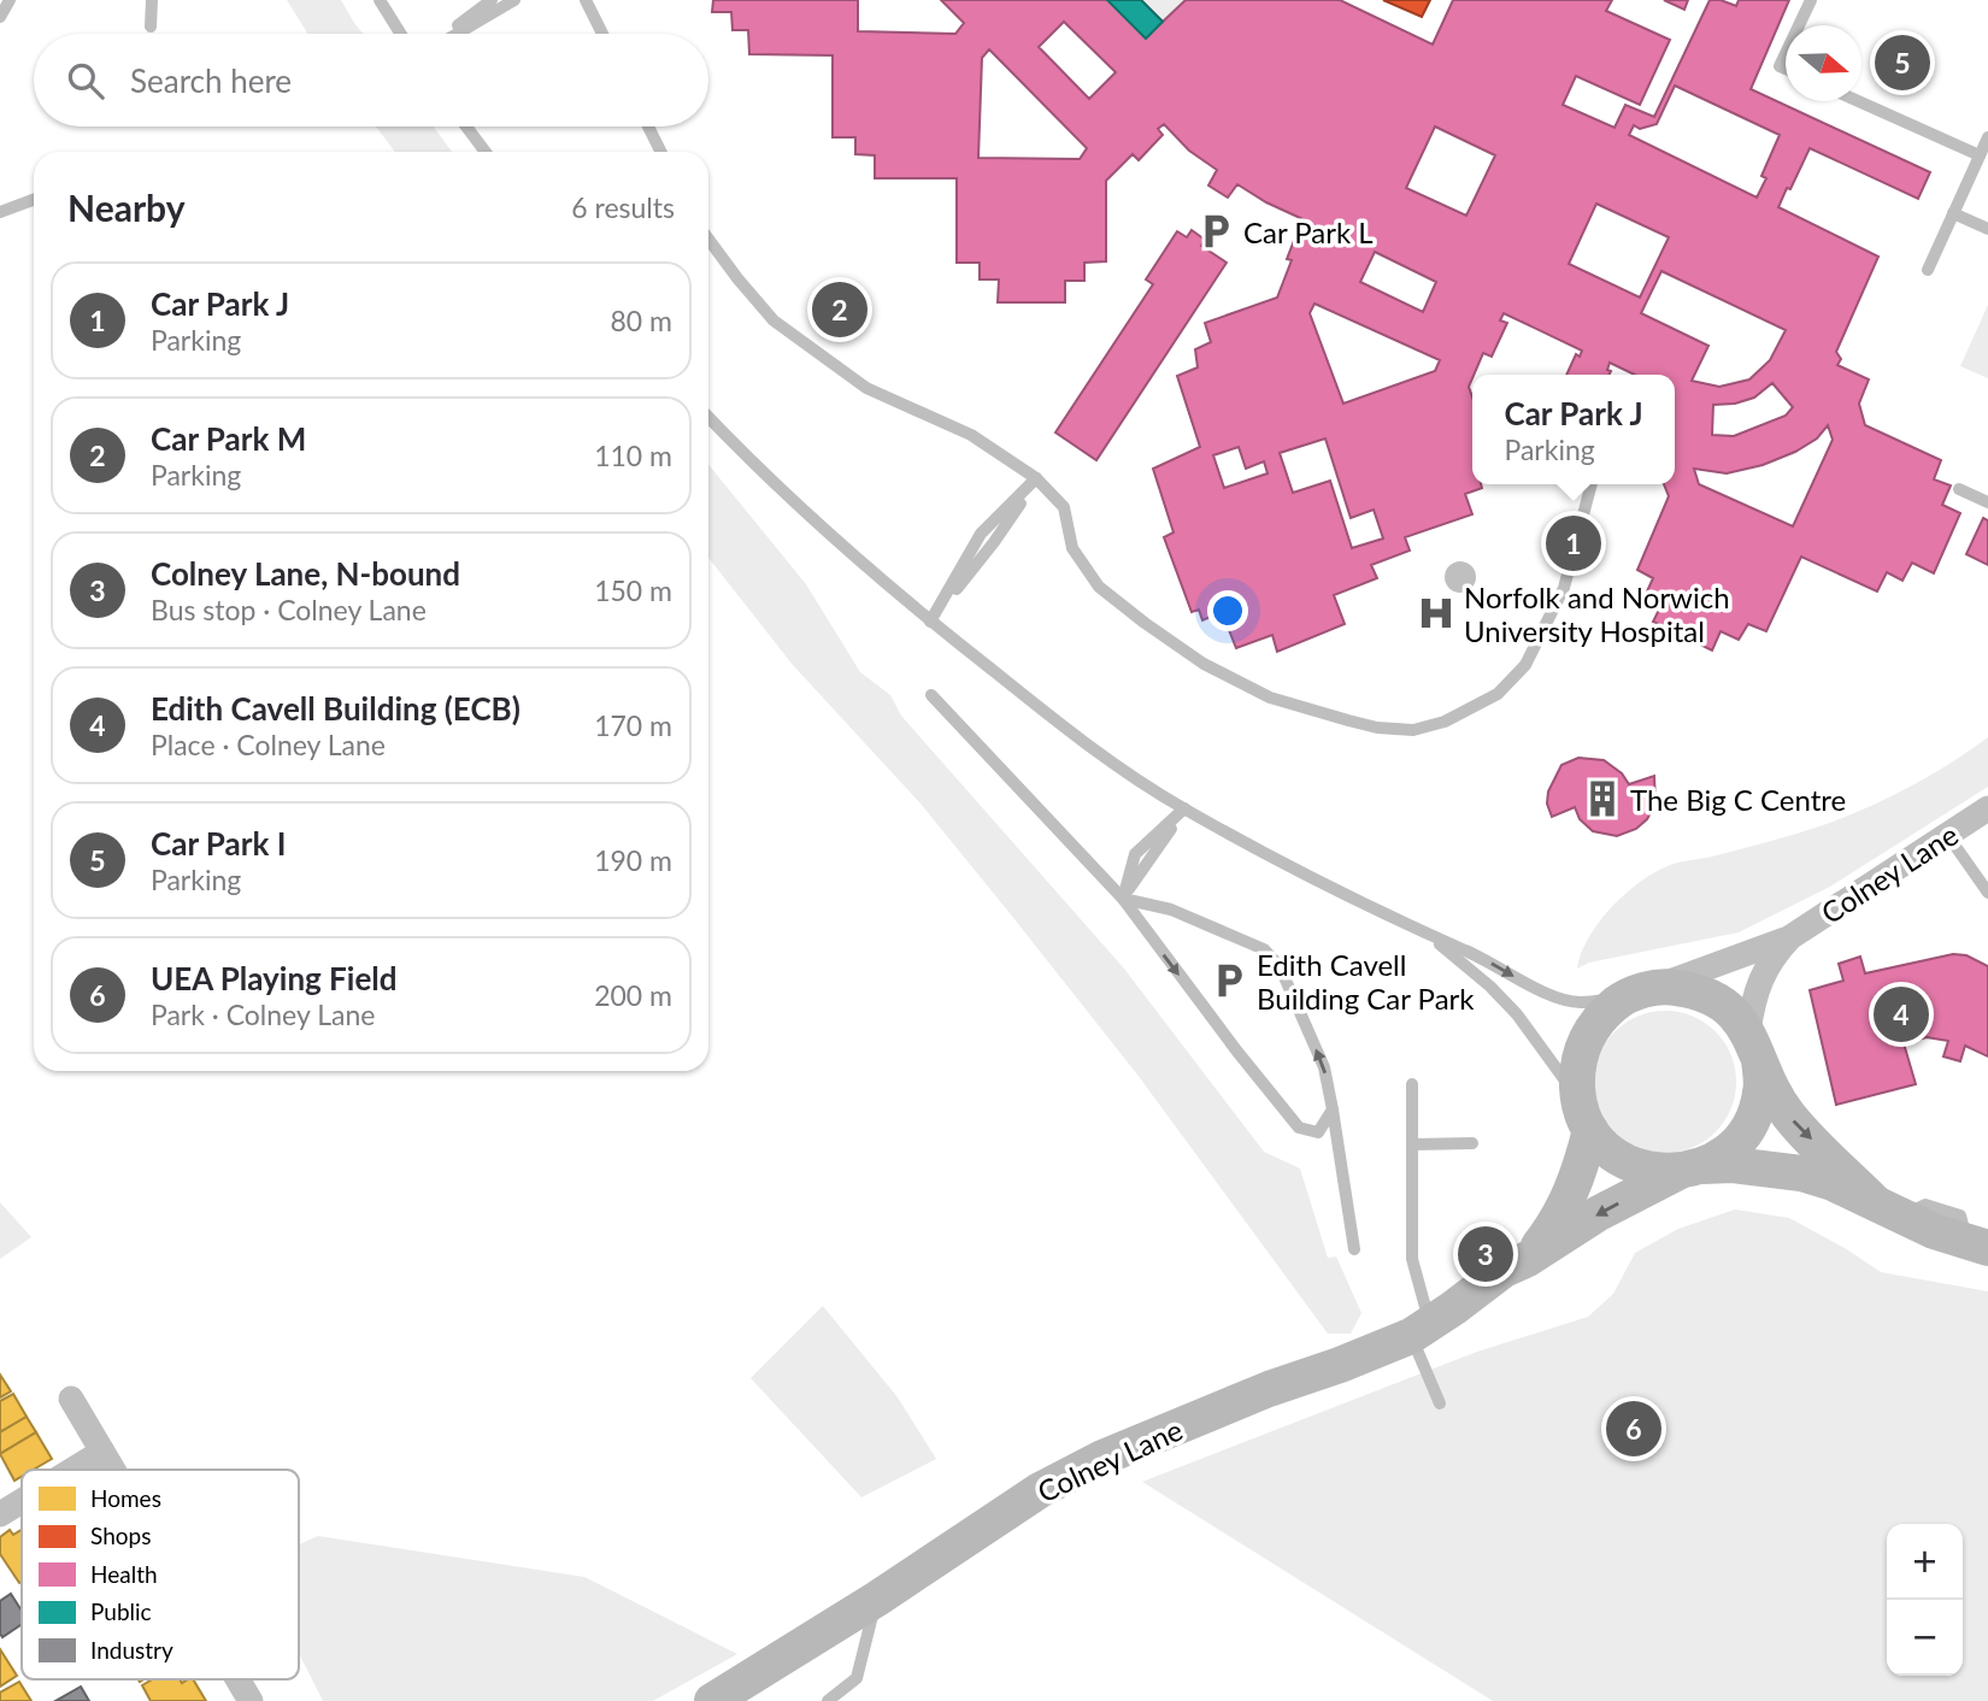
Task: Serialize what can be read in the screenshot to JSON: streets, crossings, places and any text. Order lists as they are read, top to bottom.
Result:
{
  "streets": {
    "street": ["Colney Lane"]
  },
  "places": {
    "parking": ["Car Park L", "Edith Cavell Building Car Park"],
    "hospital": ["Norfolk and Norwich University Hospital"],
    "building": ["The Big C Centre"]
  },
  "legend": [
    "Homes",
    "Shops",
    "Health",
    "Public",
    "Industry"
  ],
  "north": "right",
  "page": {
    "pins": [
      "5",
      "2",
      "1",
      "4",
      "3",
      "6"
    ],
    "search": "Search here",
    "heading": ["Nearby", "6 results"],
    "list": [
      {
        "mark": "1",
        "name": "Car Park J",
        "note": "Parking",
        "value": "80 m"
      },
      {
        "mark": "2",
        "name": "Car Park M",
        "note": "Parking",
        "value": "110 m"
      },
      {
        "mark": "3",
        "name": "Colney Lane, N-bound",
        "note": "Bus stop · Colney Lane",
        "value": "150 m"
      },
      {
        "mark": "4",
        "name": "Edith Cavell Building (ECB)",
        "note": "Place · Colney Lane",
        "value": "170 m"
      },
      {
        "mark": "5",
        "name": "Car Park I",
        "note": "Parking",
        "value": "190 m"
      },
      {
        "mark": "6",
        "name": "UEA Playing Field",
        "note": "Park · Colney Lane",
        "value": "200 m"
      }
    ],
    "popup": ["Car Park J", "Parking"],
    "map_buttons": ["+", "−"]
  }
}
